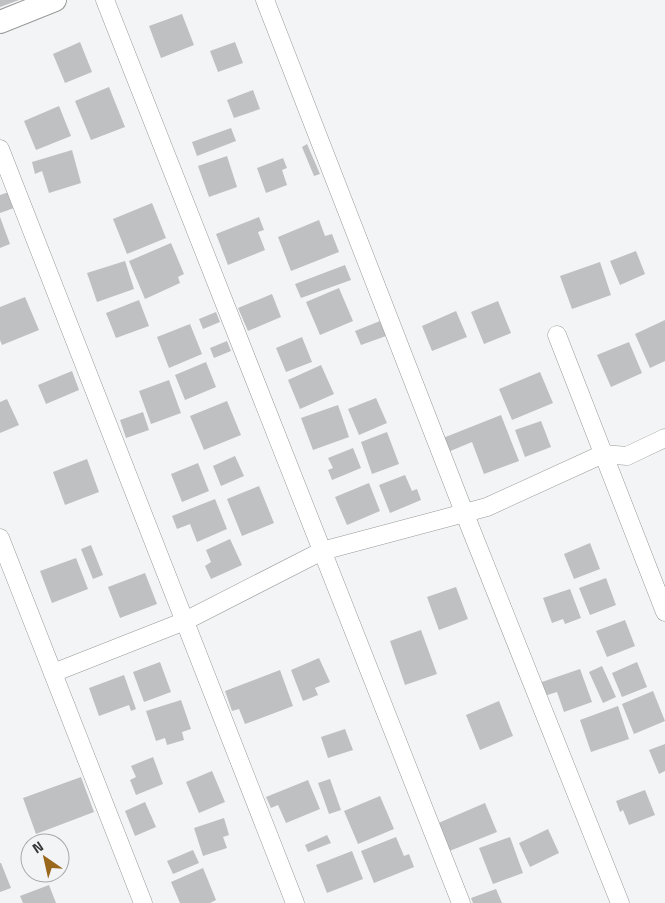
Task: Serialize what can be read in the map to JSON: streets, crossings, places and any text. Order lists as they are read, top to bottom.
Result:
{
  "north": "top left"
}
